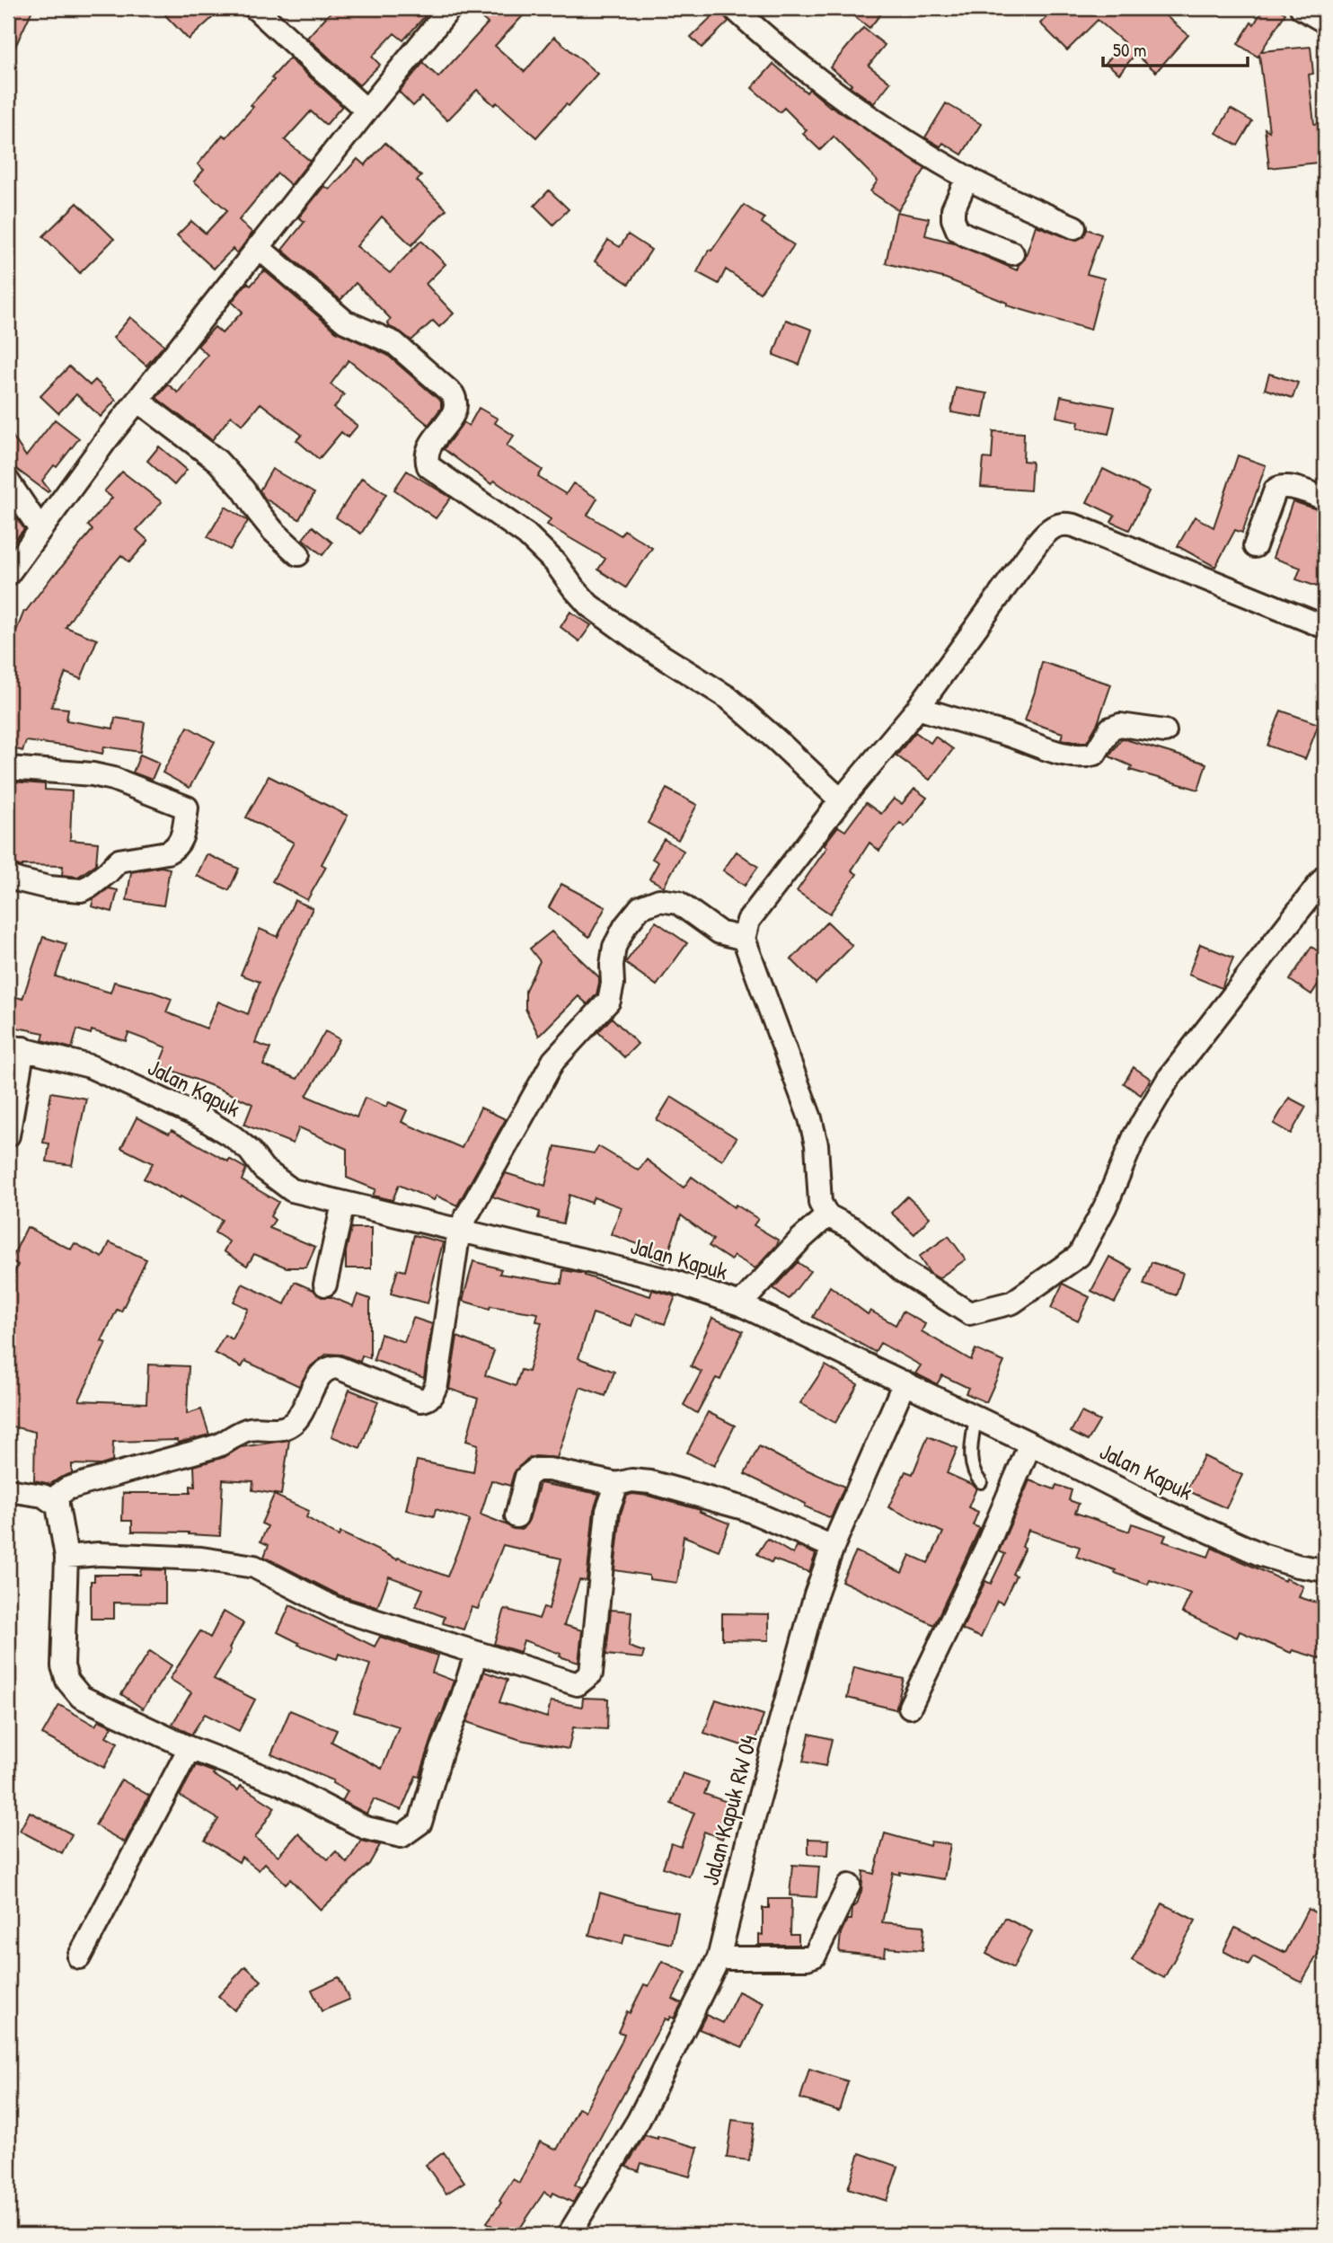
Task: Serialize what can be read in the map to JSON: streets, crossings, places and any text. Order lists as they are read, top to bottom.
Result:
{
  "streets": {
    "street": ["Jalan Kapuk", "Jalan Kapuk RW 04"]
  },
  "crossings": [
    ["Jalan Kapuk", "Jalan Kapuk RW 04"]
  ],
  "scale_bar": "50 m"
}
